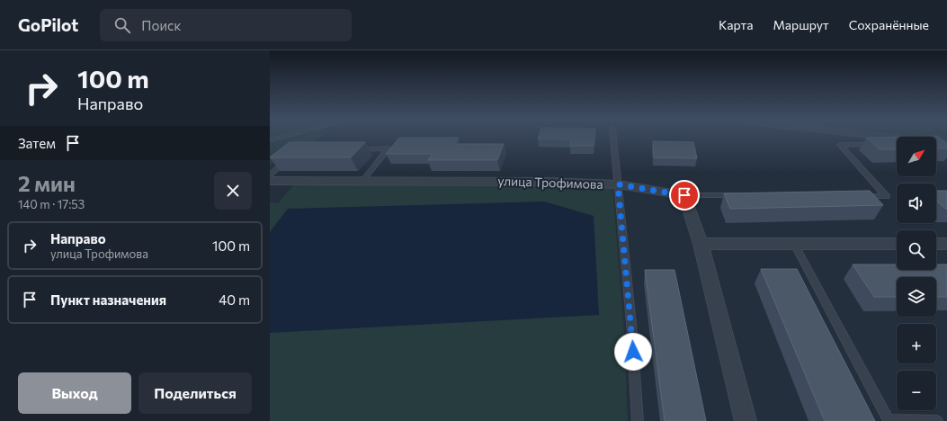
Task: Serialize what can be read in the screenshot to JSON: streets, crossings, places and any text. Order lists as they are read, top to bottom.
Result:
{
  "streets": {
    "street": ["улица Трофимова"]
  },
  "north": "top right",
  "page": {
    "header": "GoPilot",
    "search": "Поиск",
    "nav": ["Карта", "Маршрут", "Сохранённые"],
    "turn": ["100 m", "Направо"],
    "then": "Затем",
    "map_buttons": ["+", "−"],
    "heading": ["2 мин", "140 m · 17:53"],
    "list": [
      {
        "name": "Направо",
        "note": "улица Трофимова",
        "value": "100 m"
      },
      {
        "name": "Пункт назначения",
        "value": "40 m"
      }
    ],
    "buttons": ["Выход", "Поделиться"]
  }
}
